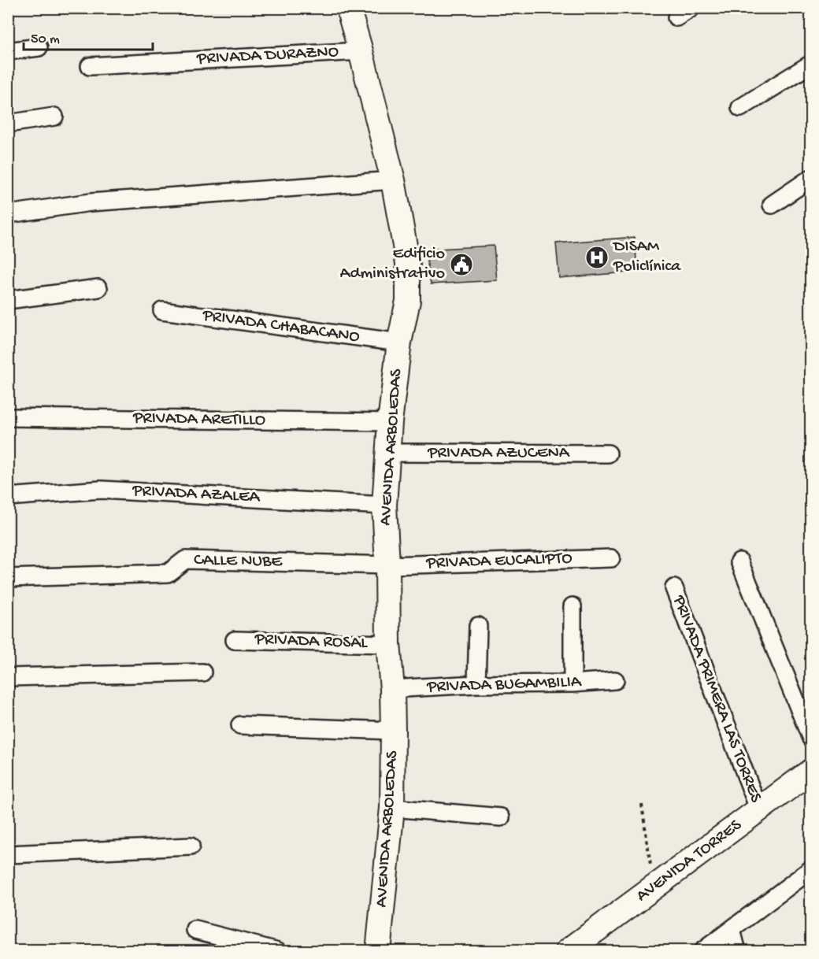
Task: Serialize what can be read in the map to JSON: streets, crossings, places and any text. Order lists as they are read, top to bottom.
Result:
{
  "streets": {
    "main road": ["AVENIDA ARBOLEDAS", "AVENIDA TORRES"],
    "street": [
      "PRIVADA DURAZNO",
      "PRIVADA CHABACANO",
      "PRIVADA ARETILLO",
      "PRIVADA AZUCENA",
      "PRIVADA AZALEA",
      "CALLE NUBE",
      "PRIVADA EUCALIPTO",
      "PRIVADA ROSAL",
      "PRIVADA BUGAMBILIA",
      "PRIVADA PRIMERA LAS TORRES"
    ]
  },
  "crossings": [
    ["PRIVADA DURAZNO", "AVENIDA ARBOLEDAS"],
    ["PRIVADA CHABACANO", "AVENIDA ARBOLEDAS"],
    ["PRIVADA ARETILLO", "AVENIDA ARBOLEDAS"],
    ["AVENIDA ARBOLEDAS", "PRIVADA AZUCENA"],
    ["AVENIDA ARBOLEDAS", "PRIVADA AZALEA"],
    ["AVENIDA ARBOLEDAS", "CALLE NUBE"],
    ["AVENIDA ARBOLEDAS", "PRIVADA EUCALIPTO"],
    ["AVENIDA ARBOLEDAS", "PRIVADA ROSAL"],
    ["AVENIDA ARBOLEDAS", "PRIVADA BUGAMBILIA"],
    ["CALLE NUBE", "PRIVADA EUCALIPTO"],
    ["PRIVADA PRIMERA LAS TORRES", "AVENIDA TORRES"]
  ],
  "places": {
    "hospital": ["DISAM Policlínica"],
    "public building": ["Edificio Administrativo"]
  },
  "scale_bar": "50 m"
}
